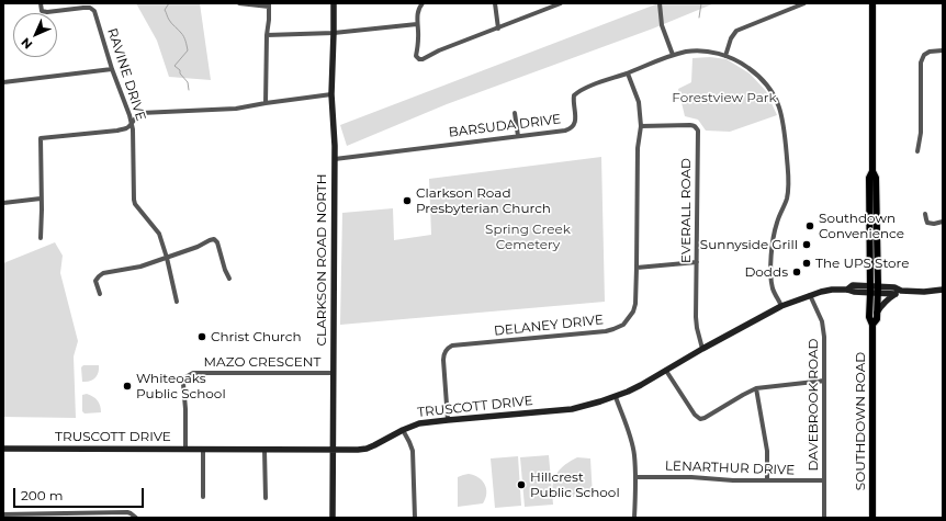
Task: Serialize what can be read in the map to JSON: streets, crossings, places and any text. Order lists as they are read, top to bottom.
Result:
{
  "streets": {
    "main road": ["SOUTHDOWN ROAD"],
    "street": [
      "RAVINE DRIVE",
      "BARSUDA DRIVE",
      "EVERALL ROAD",
      "CLARKSON ROAD NORTH",
      "DELANEY DRIVE",
      "MAZO CRESCENT",
      "DAVEBROOK ROAD",
      "TRUSCOTT DRIVE",
      "LENARTHUR DRIVE"
    ]
  },
  "crossings": [
    ["BARSUDA DRIVE", "CLARKSON ROAD NORTH"],
    ["BARSUDA DRIVE", "DELANEY DRIVE"],
    ["BARSUDA DRIVE", "TRUSCOTT DRIVE"],
    ["EVERALL ROAD", "DELANEY DRIVE"],
    ["EVERALL ROAD", "TRUSCOTT DRIVE"],
    ["CLARKSON ROAD NORTH", "MAZO CRESCENT"],
    ["CLARKSON ROAD NORTH", "TRUSCOTT DRIVE"],
    ["DELANEY DRIVE", "TRUSCOTT DRIVE"],
    ["MAZO CRESCENT", "TRUSCOTT DRIVE"],
    ["DAVEBROOK ROAD", "TRUSCOTT DRIVE"],
    ["DAVEBROOK ROAD", "LENARTHUR DRIVE"],
    ["TRUSCOTT DRIVE", "SOUTHDOWN ROAD"]
  ],
  "parks": ["Forestview Park", "Spring Creek Cemetery"],
  "places": [
    "Clarkson Road Presbyterian Church",
    "Southdown Convenience",
    "Sunnyside Grill",
    "The UPS Store",
    "Dodds",
    "Christ Church",
    "Whiteoaks Public School",
    "Hillcrest Public School"
  ],
  "scale_bar": "200 m",
  "north": "bottom left"
}
